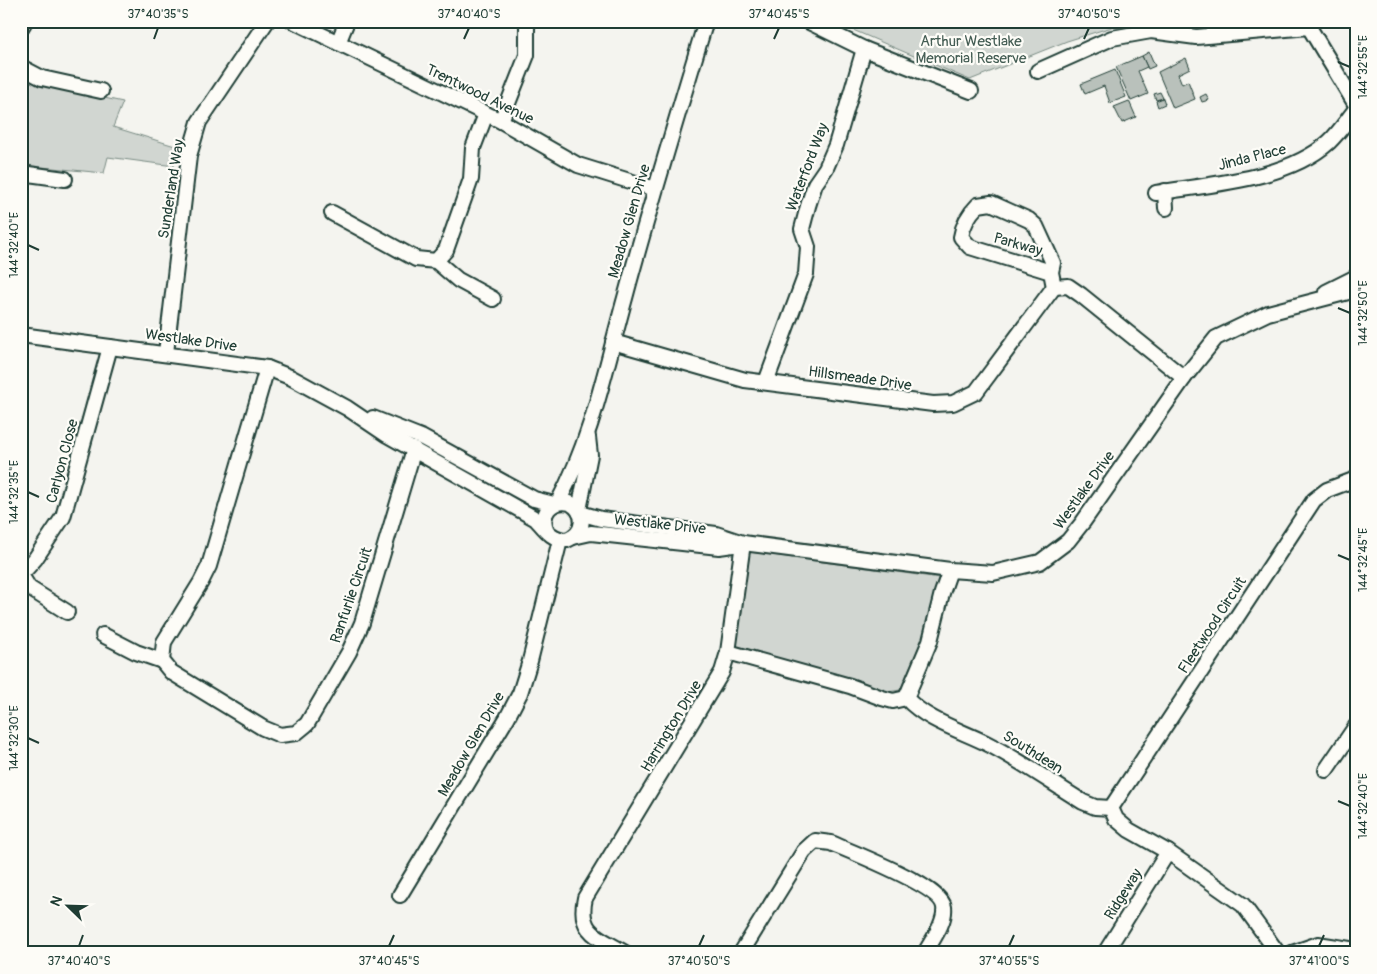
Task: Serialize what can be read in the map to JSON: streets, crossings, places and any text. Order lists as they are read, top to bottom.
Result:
{
  "streets": {
    "street": [
      "Trentwood Avenue",
      "Jinda Place",
      "Waterford Way",
      "Sunderland Way",
      "Meadow Glen Drive",
      "Parkway",
      "Westlake Drive",
      "Hillsmeade Drive",
      "Carlyon Close",
      "Ranfurlie Circuit",
      "Fleetwood Circuit",
      "Harrington Drive",
      "Southdean",
      "Ridgeway"
    ]
  },
  "crossings": [
    ["Trentwood Avenue", "Meadow Glen Drive"],
    ["Waterford Way", "Hillsmeade Drive"],
    ["Sunderland Way", "Westlake Drive"],
    ["Meadow Glen Drive", "Westlake Drive"],
    ["Meadow Glen Drive", "Hillsmeade Drive"],
    ["Westlake Drive", "Carlyon Close"],
    ["Westlake Drive", "Ranfurlie Circuit"],
    ["Westlake Drive", "Harrington Drive"],
    ["Fleetwood Circuit", "Southdean"]
  ],
  "parks": ["Arthur Westlake Memorial Reserve"],
  "north": "top left",
  "coordinates": [
    "37°40'35\"S",
    "37°40'40\"S",
    "37°40'45\"S",
    "37°40'50\"S",
    "144°32'55\"E",
    "144°32'40\"E",
    "144°32'50\"E",
    "144°32'35\"E",
    "144°32'45\"E",
    "144°32'30\"E",
    "37°40'55\"S",
    "37°41'00\"S"
  ]
}
